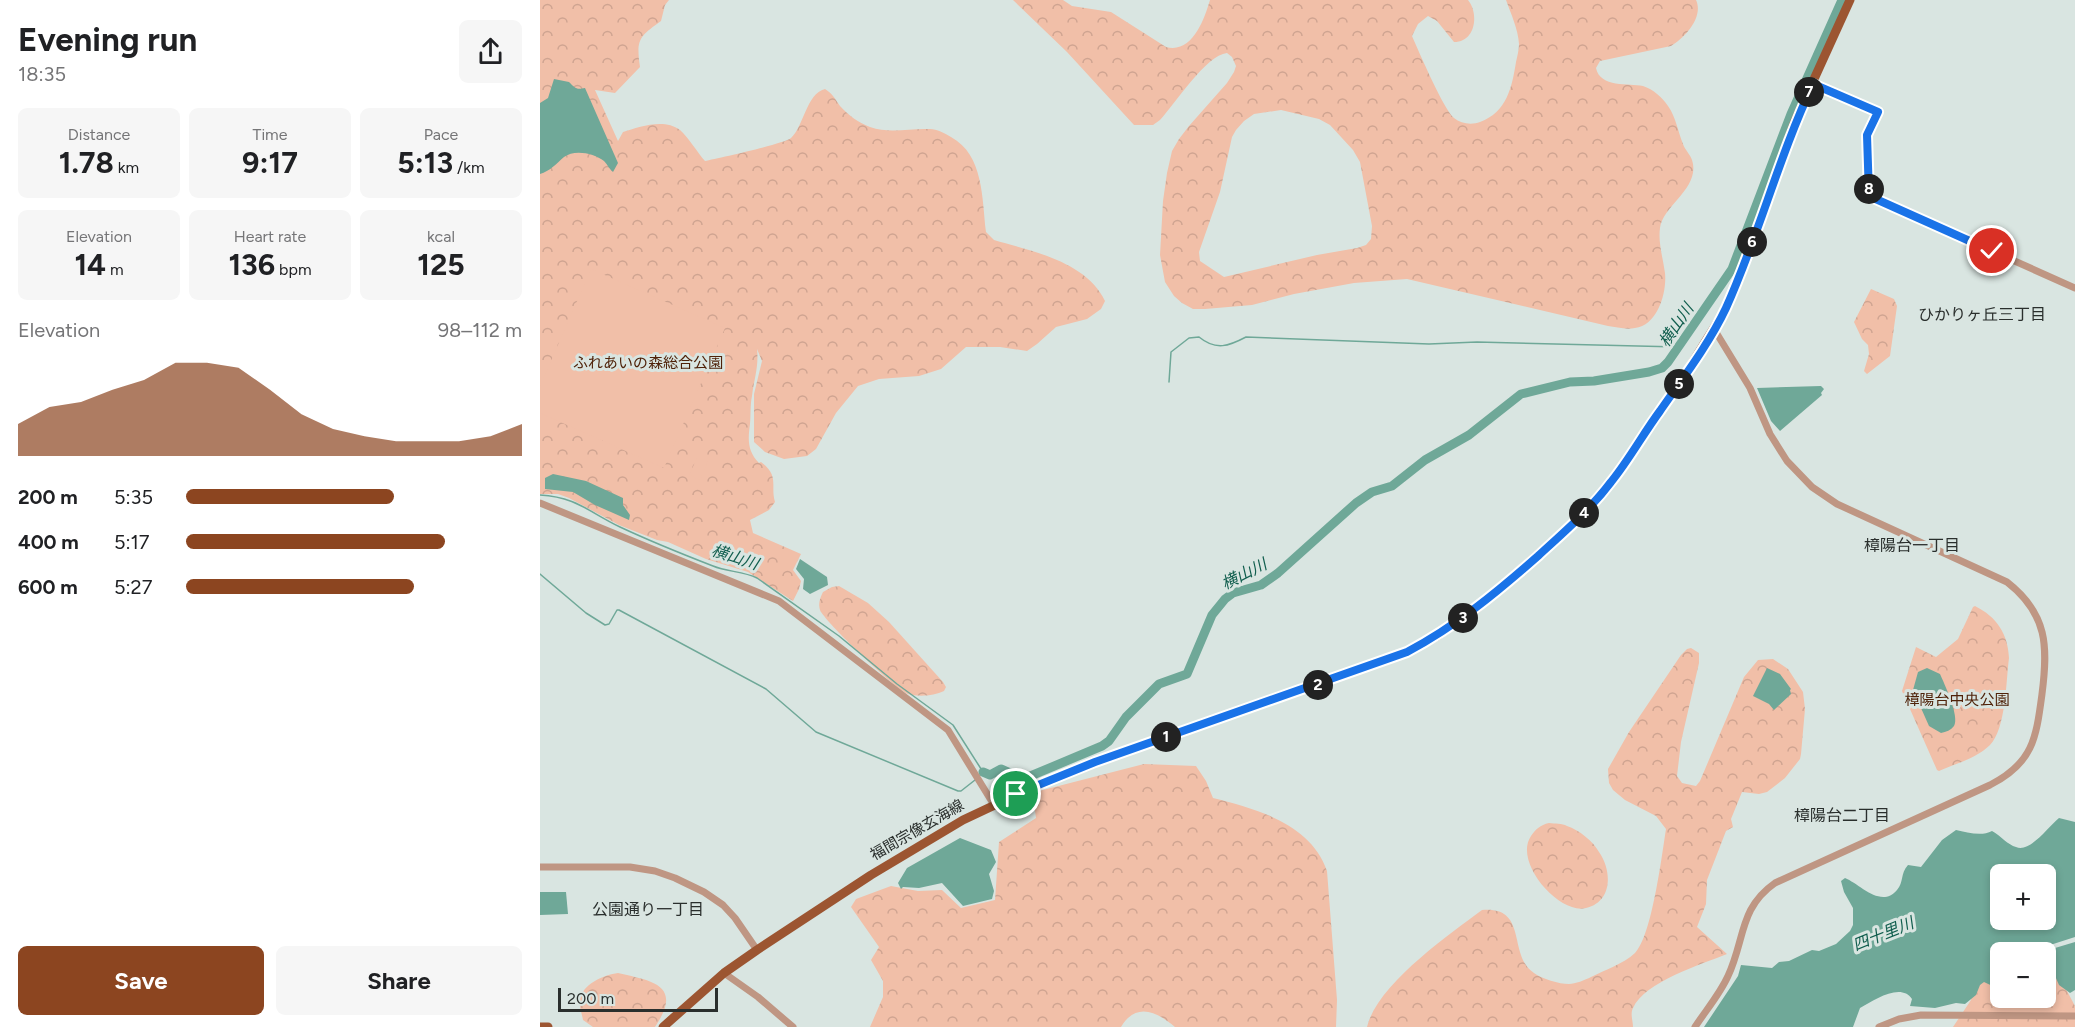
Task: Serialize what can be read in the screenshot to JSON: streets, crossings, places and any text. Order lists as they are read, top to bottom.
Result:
{
  "streets": {
    "main road": ["福間宗像玄海線"]
  },
  "districts": [
    "ひかりヶ丘三丁目",
    "樟陽台一丁目",
    "樟陽台二丁目",
    "公園通り一丁目"
  ],
  "water": ["横山川", "四十里川"],
  "parks": ["ふれあいの森総合公園", "樟陽台中央公園"],
  "scale_bar": "200 m",
  "page": {
    "heading": ["Evening run", "18:35"],
    "pins": [
      "7",
      "8",
      "6",
      "5",
      "4",
      "3",
      "2",
      "1"
    ],
    "stats": [
      ["Distance", "1.78 km"],
      ["Time", "9:17"],
      ["Pace", "5:13 /km"],
      ["Elevation", "14 m"],
      ["Heart rate", "136 bpm"],
      ["kcal", "125"]
    ],
    "chart": ["Elevation", "98–112 m"],
    "list": [
      {
        "name": "200 m",
        "note": "5:35"
      },
      {
        "name": "400 m",
        "note": "5:17"
      },
      {
        "name": "600 m",
        "note": "5:27"
      }
    ],
    "map_buttons": ["+", "−"],
    "buttons": ["Save", "Share"],
    "scale": "200 m"
  }
}
